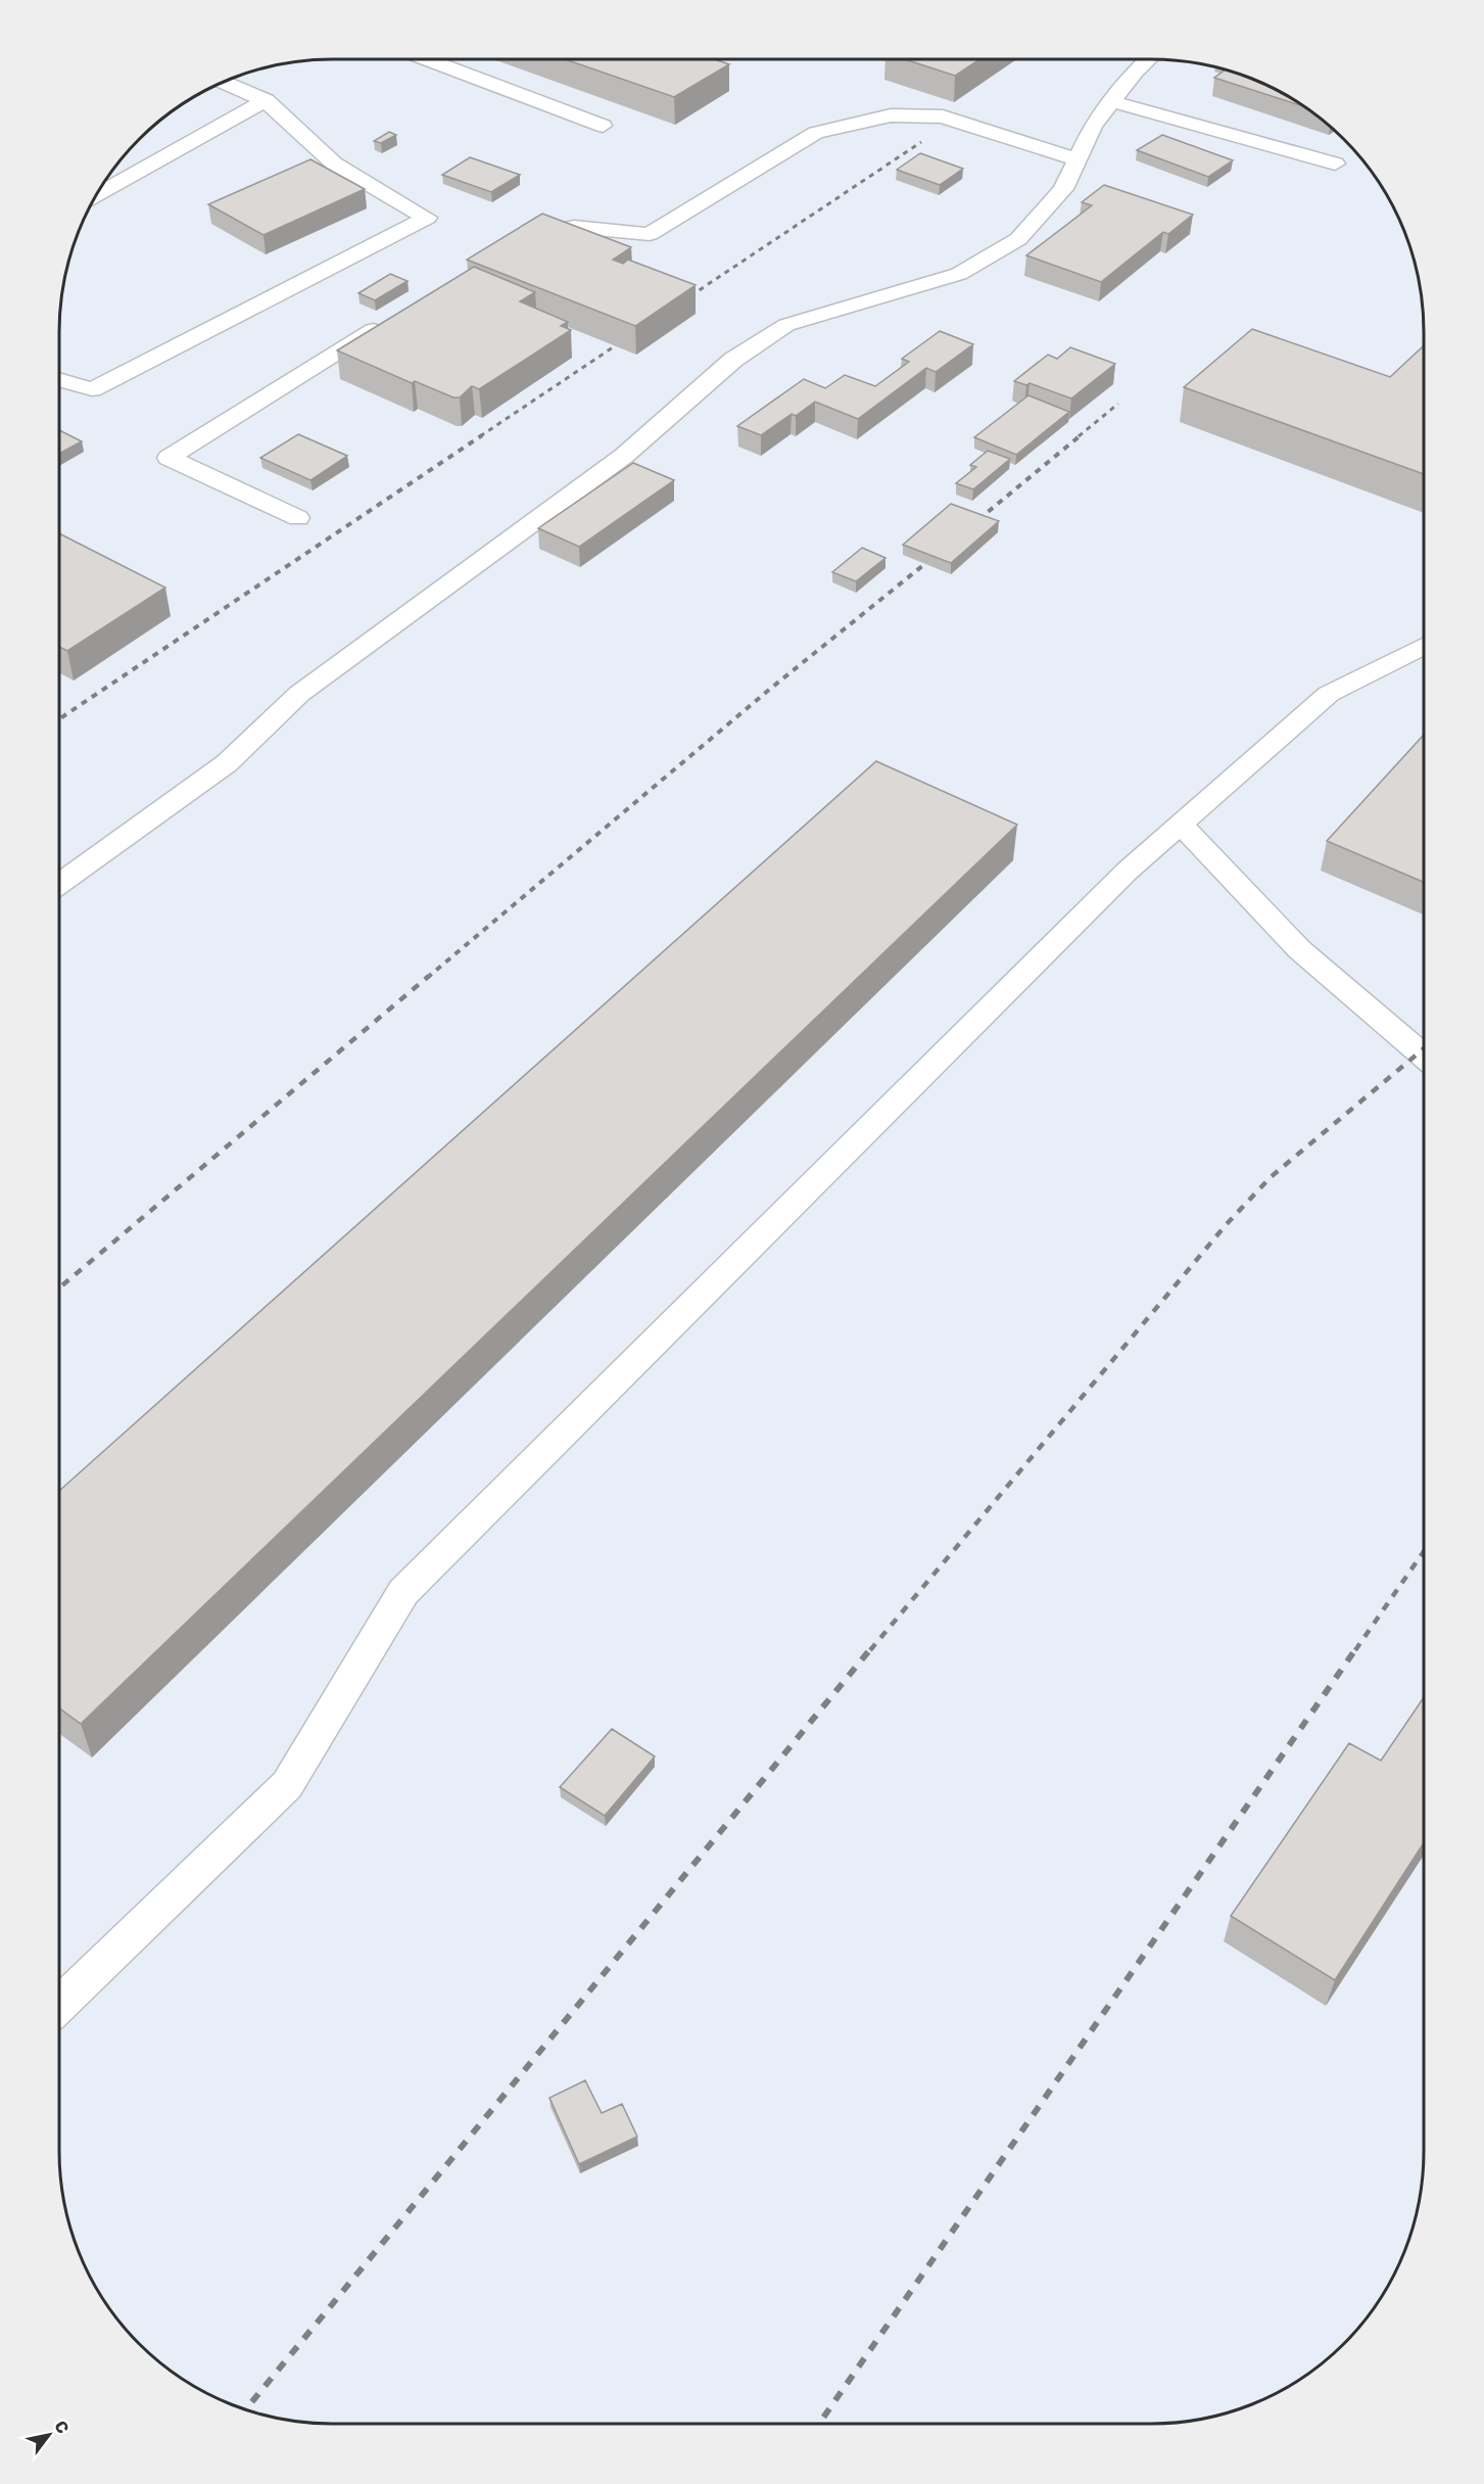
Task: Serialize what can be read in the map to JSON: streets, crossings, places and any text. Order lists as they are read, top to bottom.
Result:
{
  "north": "top right"
}
